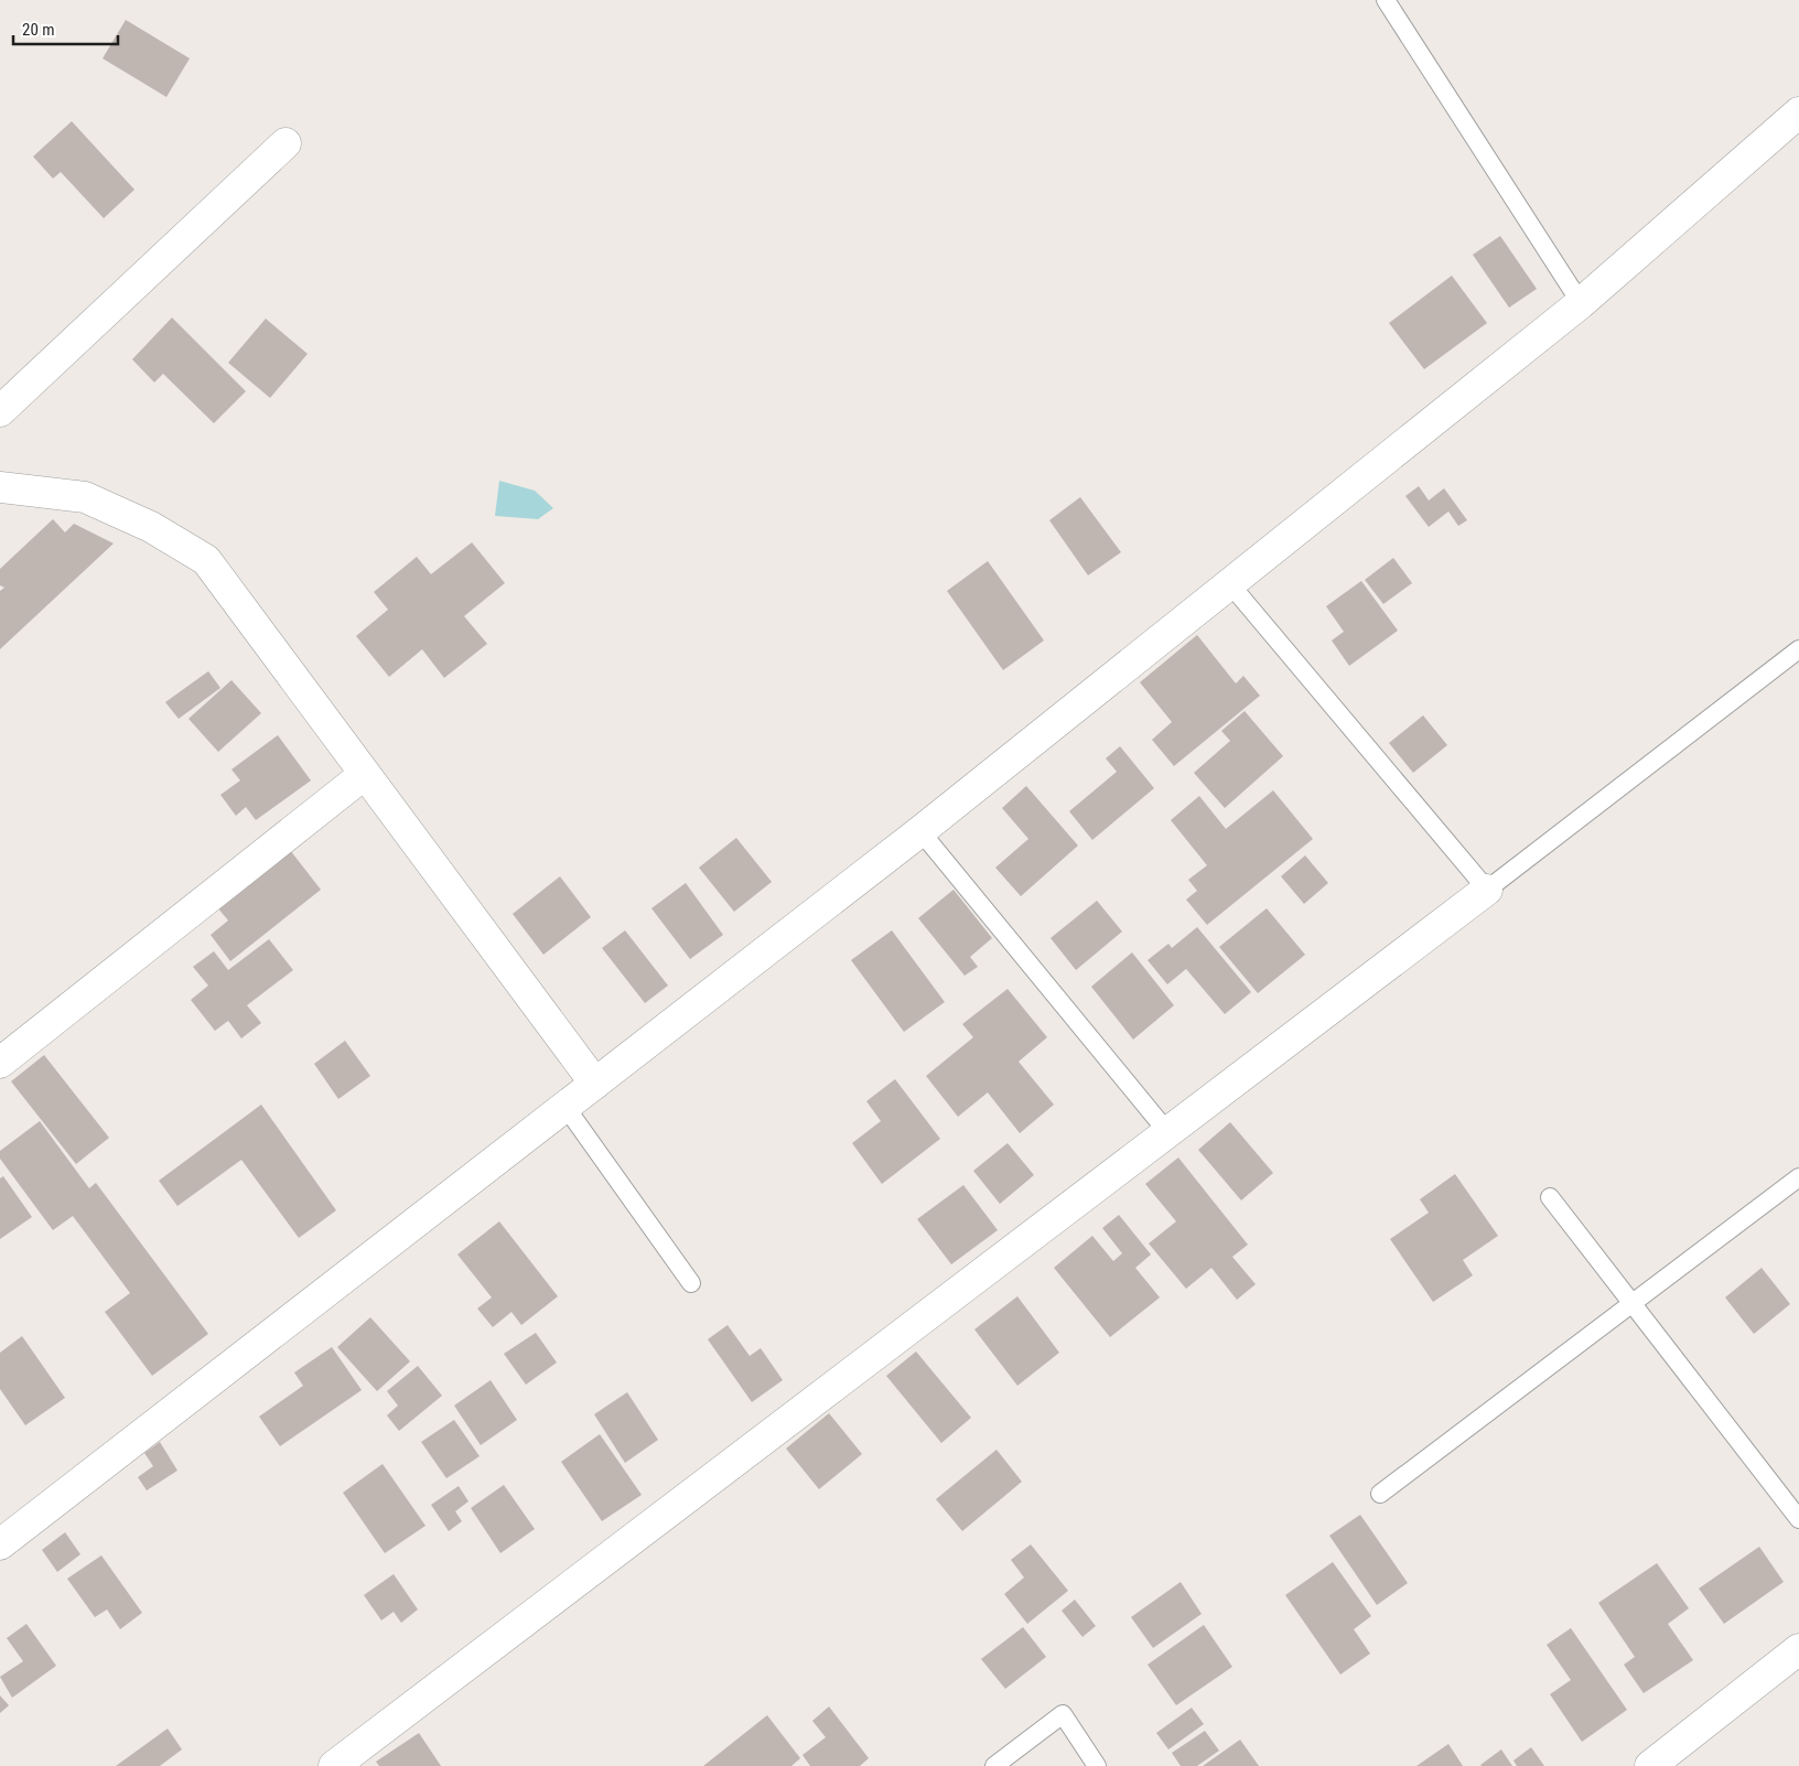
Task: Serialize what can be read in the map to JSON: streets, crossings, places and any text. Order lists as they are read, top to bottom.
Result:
{
  "scale_bar": "20 m"
}
